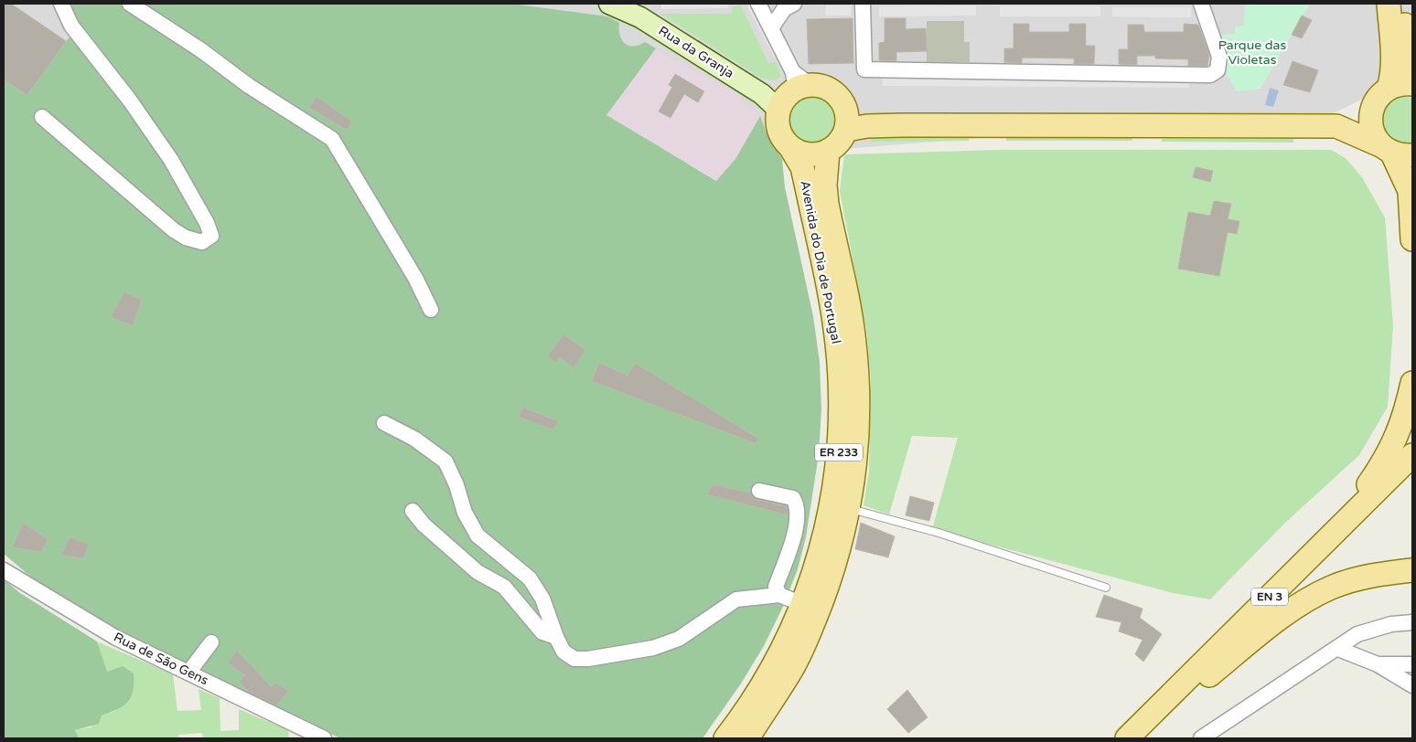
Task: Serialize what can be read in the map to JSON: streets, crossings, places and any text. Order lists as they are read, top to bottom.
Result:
{
  "streets": {
    "main road": [
      "Rua da Granja",
      "Avenida do Dia de Portugal",
      "ER 233",
      "EN 3"
    ],
    "street": ["Rua de São Gens"]
  },
  "crossings": [
    ["Rua da Granja", "Avenida do Dia de Portugal"]
  ],
  "parks": ["Parque das Violetas"]
}
